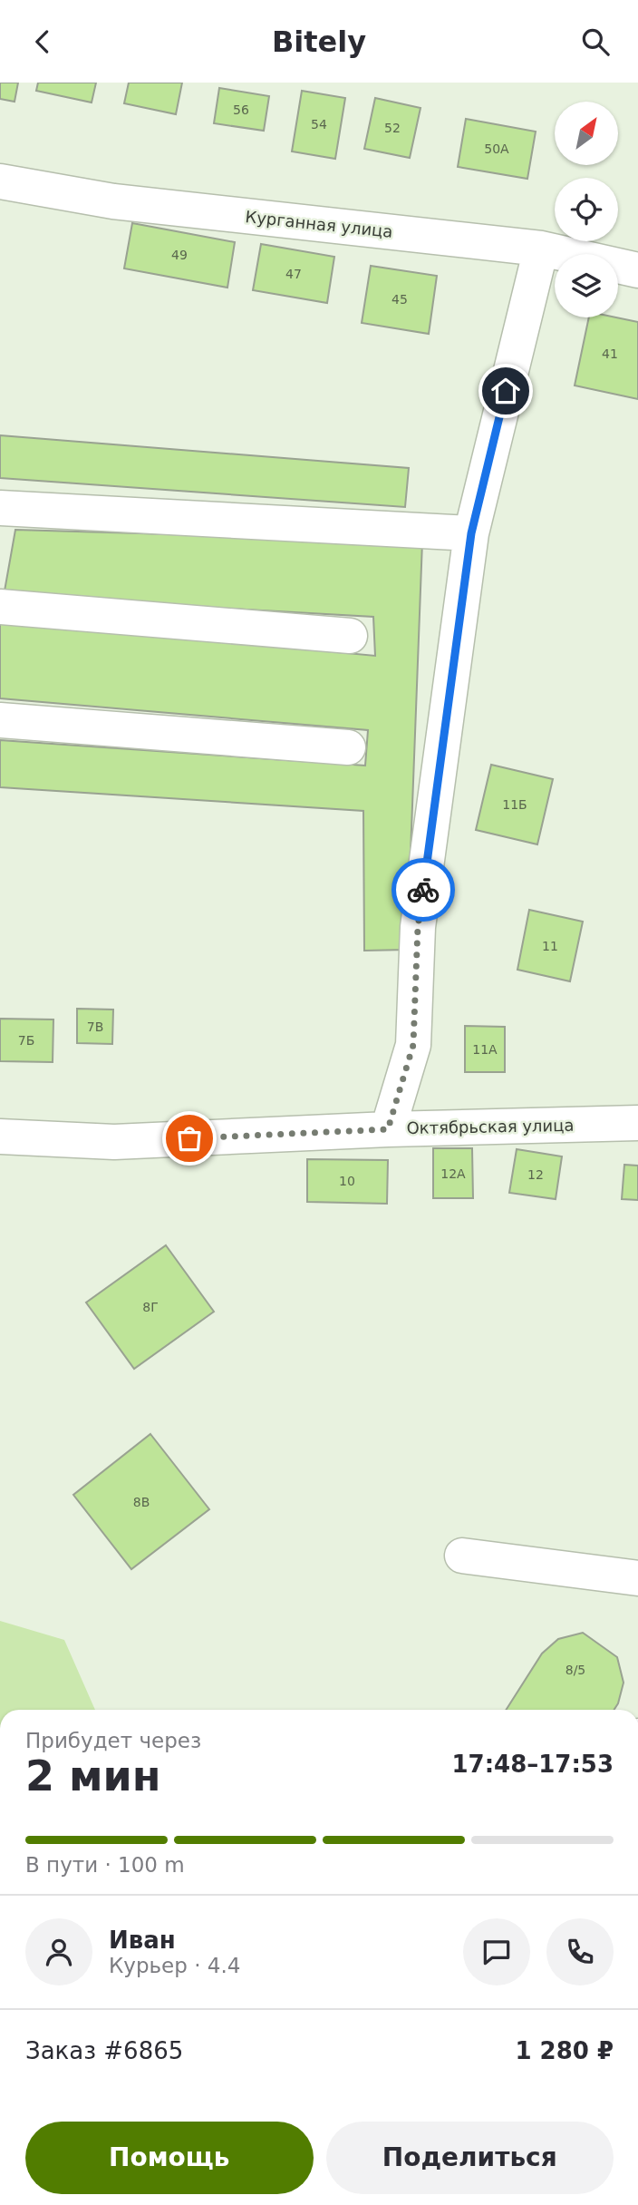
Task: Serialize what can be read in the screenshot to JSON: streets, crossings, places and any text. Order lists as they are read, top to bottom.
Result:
{
  "streets": {
    "street": ["Курганная улица", "Октябрьская улица"]
  },
  "house_numbers": [
    "56",
    "54",
    "52",
    "50А",
    "49",
    "47",
    "45",
    "41",
    "11Б",
    "11",
    "7В",
    "7Б",
    "11А",
    "12А",
    "12",
    "10",
    "8Г",
    "8В",
    "8/5"
  ],
  "north": "top right",
  "page": {
    "header": "Bitely",
    "heading": ["2 мин", "Прибудет через", "17:48–17:53"],
    "panel": [
      "Иван",
      "Курьер · 4.4",
      "Заказ #6865",
      "1 280 ₽"
    ],
    "bar": "В пути · 100 m",
    "buttons": ["Помощь", "Поделиться"]
  }
}
